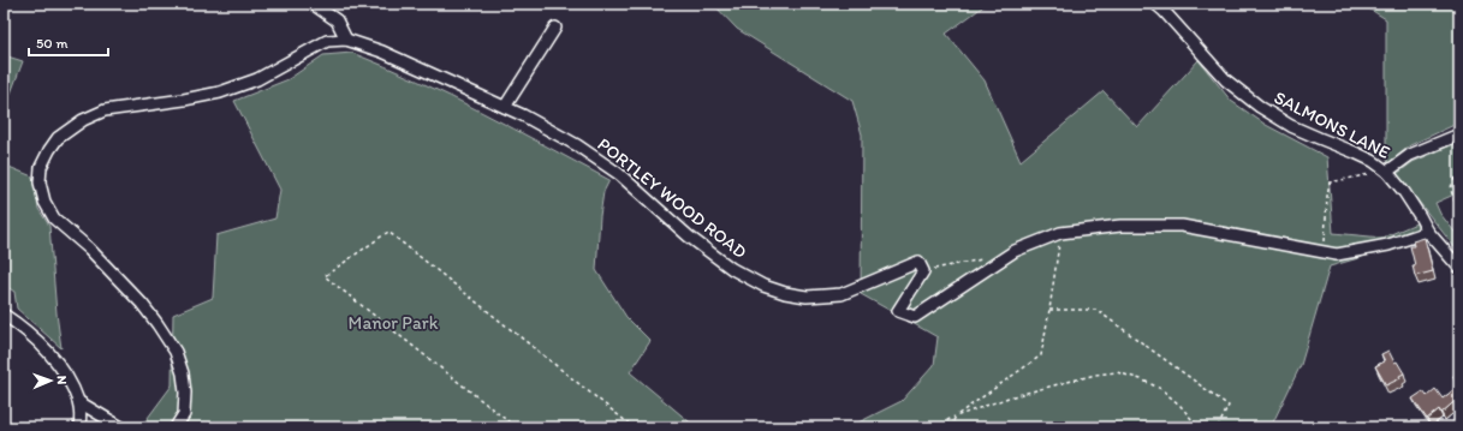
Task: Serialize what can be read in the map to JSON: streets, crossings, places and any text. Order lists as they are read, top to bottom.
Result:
{
  "streets": {
    "street": ["SALMONS LANE", "PORTLEY WOOD ROAD"]
  },
  "parks": ["Manor Park"],
  "scale_bar": "50 m",
  "north": "right"
}
